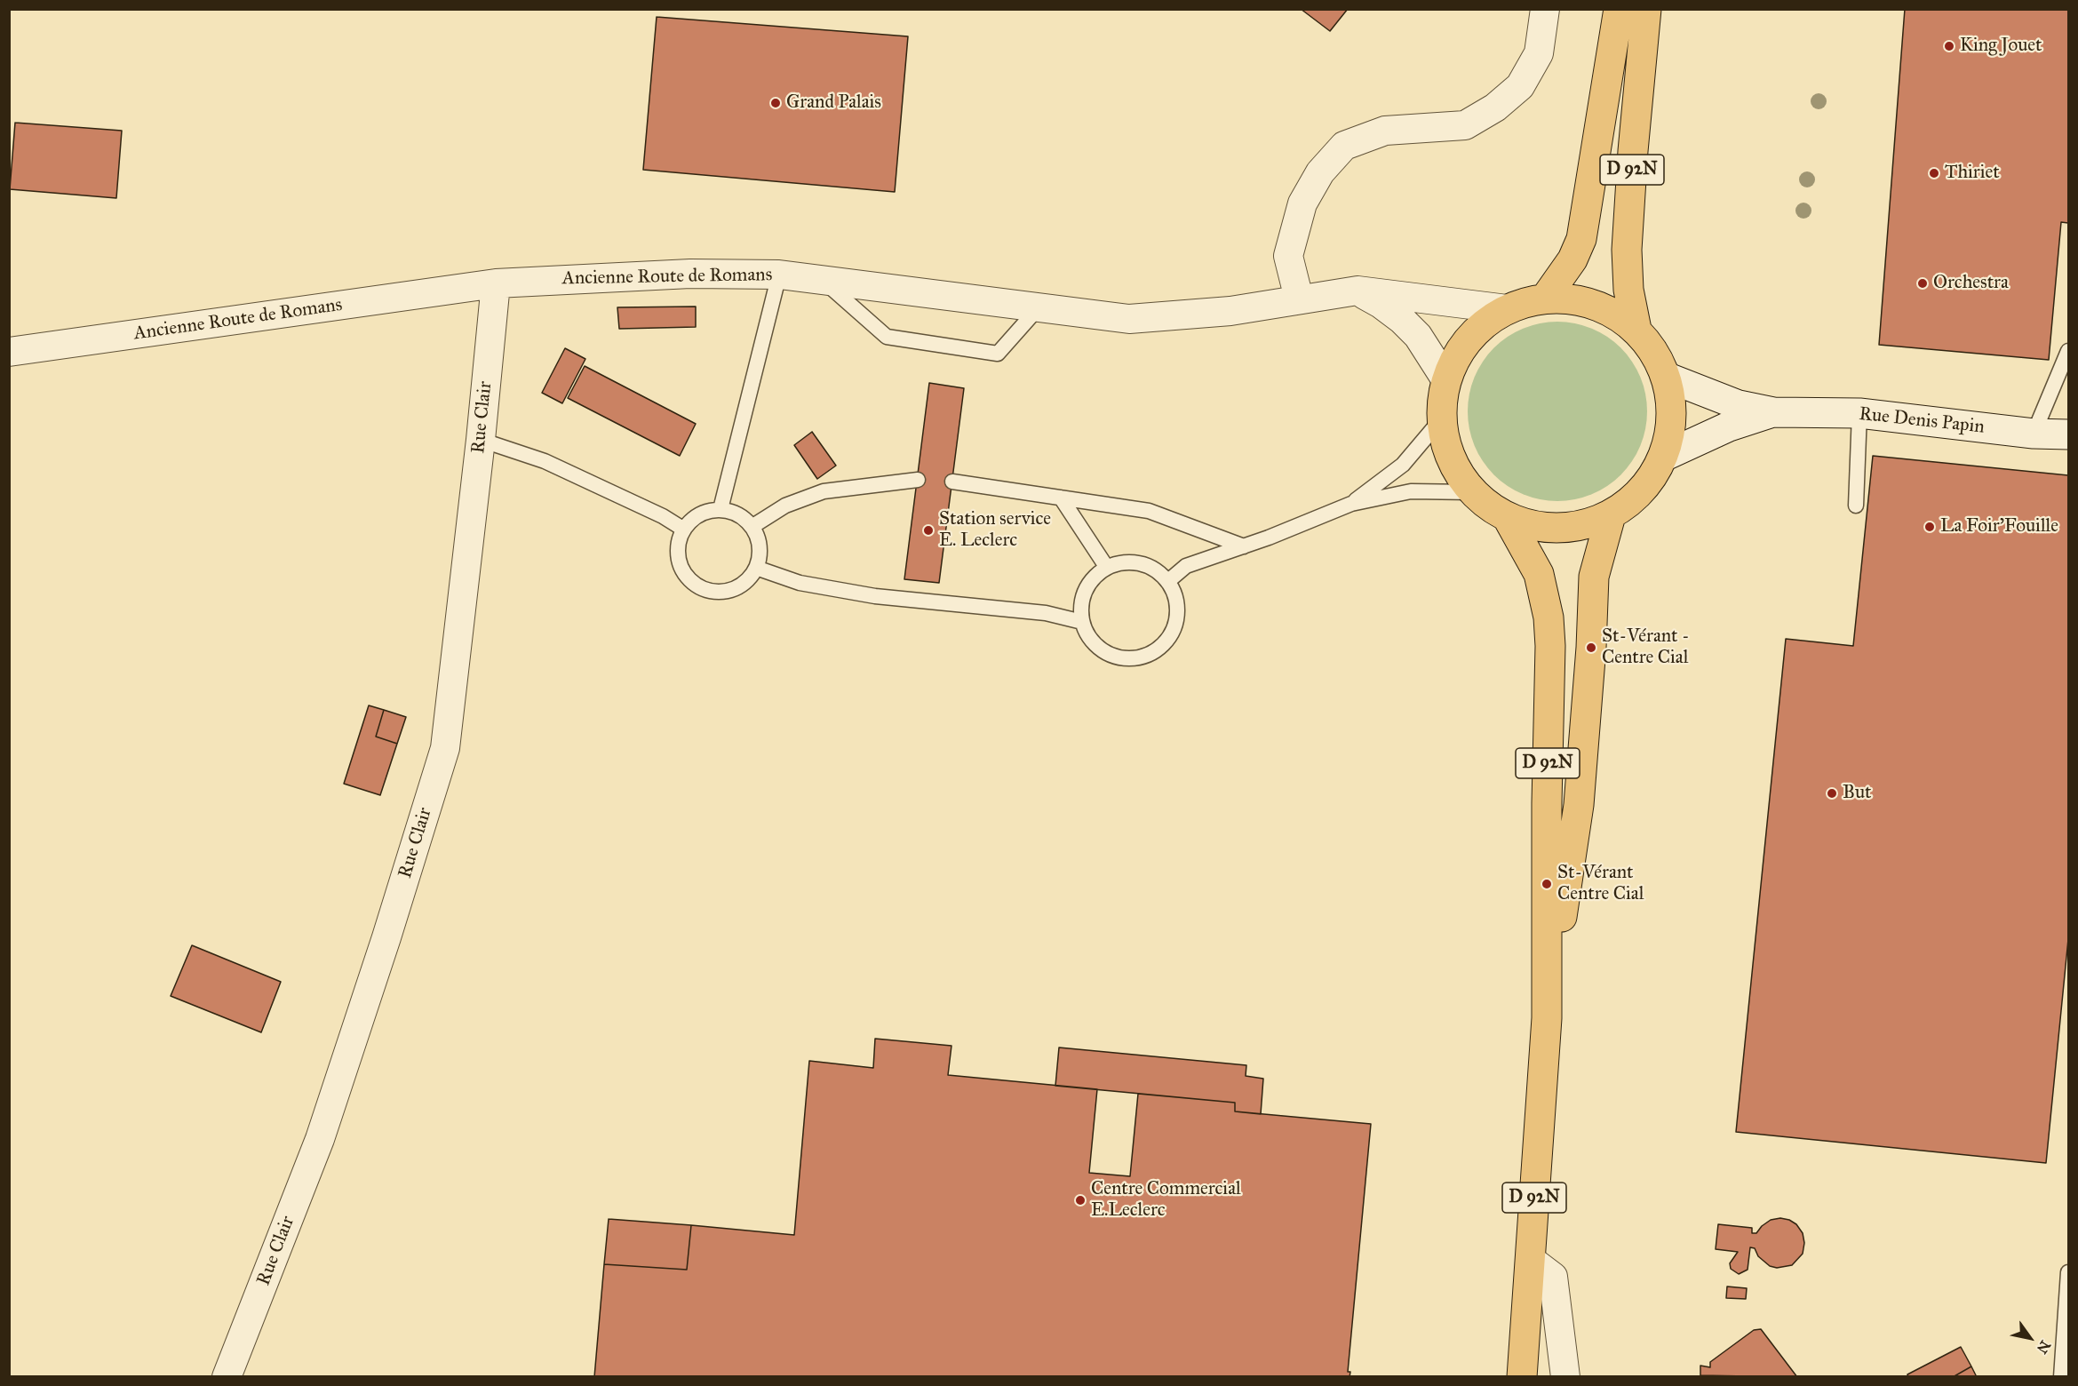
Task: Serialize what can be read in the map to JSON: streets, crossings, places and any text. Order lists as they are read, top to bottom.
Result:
{
  "streets": {
    "main road": ["D 92N"],
    "street": ["Ancienne Route de Romans", "Rue Clair", "Rue Denis Papin"]
  },
  "crossings": [
    ["Ancienne Route de Romans", "Rue Clair"]
  ],
  "places": [
    "King Jouet",
    "Grand Palais",
    "Thiriet",
    "Orchestra",
    "La Foir'Fouille",
    "Station service E. Leclerc",
    "St-Vérant - Centre Cial",
    "But",
    "St-Vérant Centre Cial",
    "Centre Commercial E.Leclerc"
  ],
  "north": "bottom right"
}
